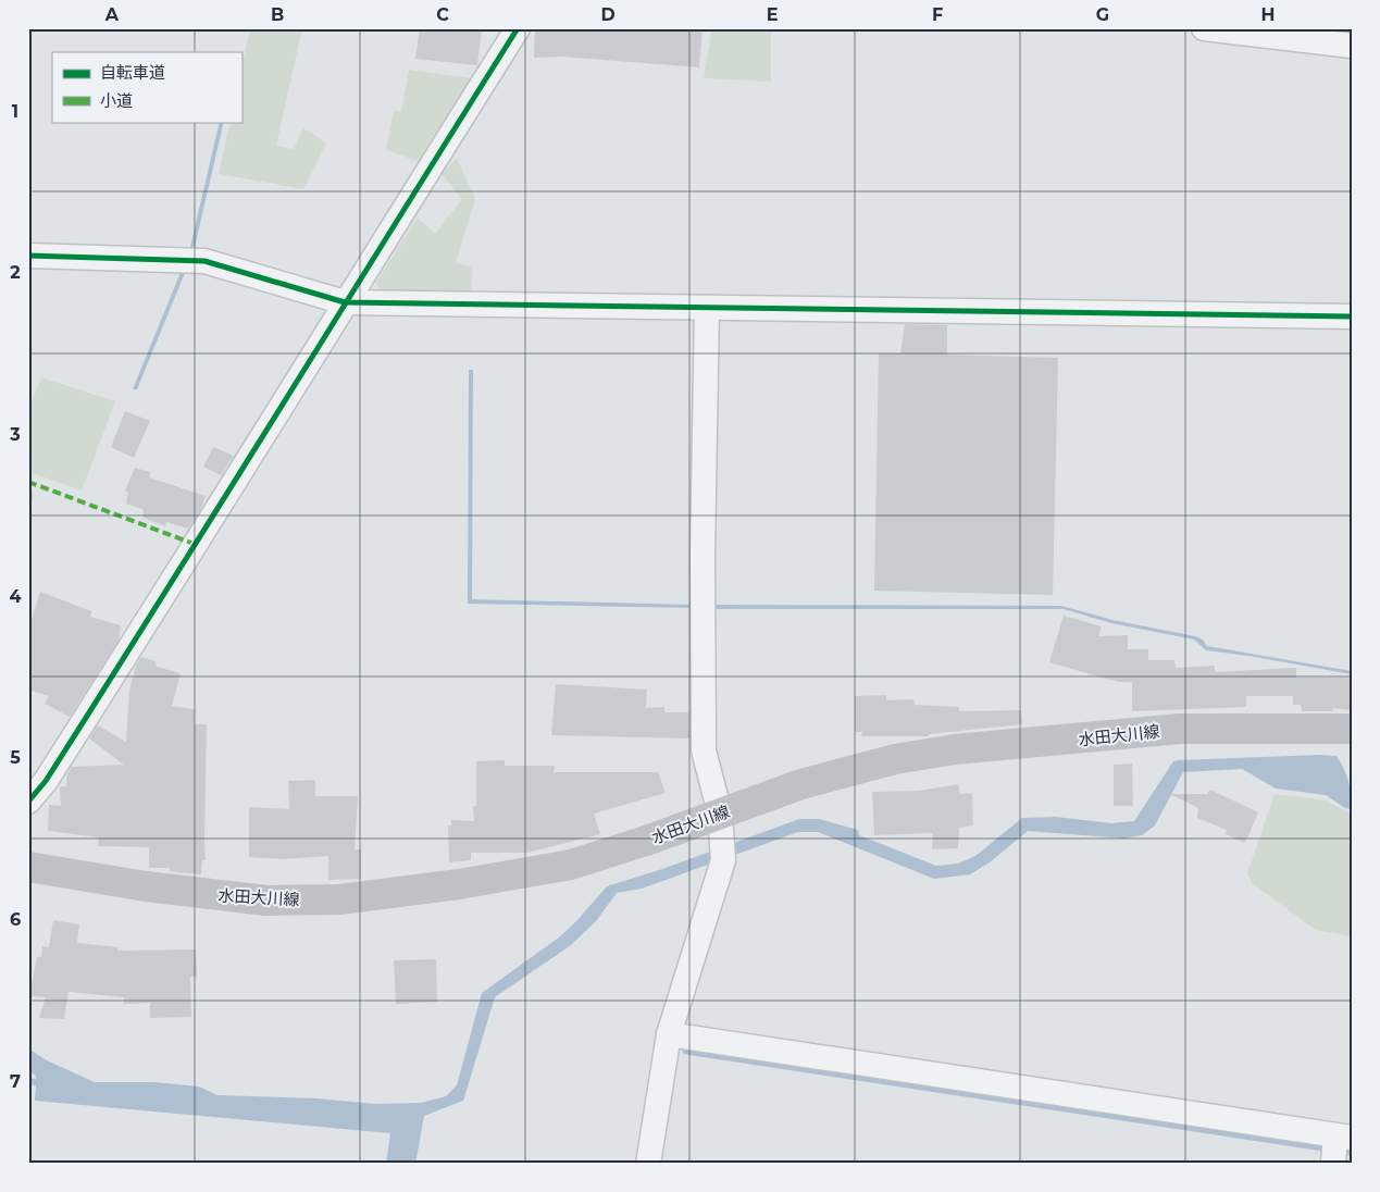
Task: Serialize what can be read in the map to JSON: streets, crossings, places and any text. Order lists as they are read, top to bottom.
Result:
{
  "streets": {
    "main road": ["水田大川線"]
  },
  "legend": ["自転車道", "小道"],
  "grid": {
    "columns": [
      "A",
      "B",
      "C",
      "D",
      "E",
      "F",
      "G",
      "H"
    ],
    "rows": [
      "1",
      "2",
      "3",
      "4",
      "5",
      "6",
      "7"
    ]
  }
}
